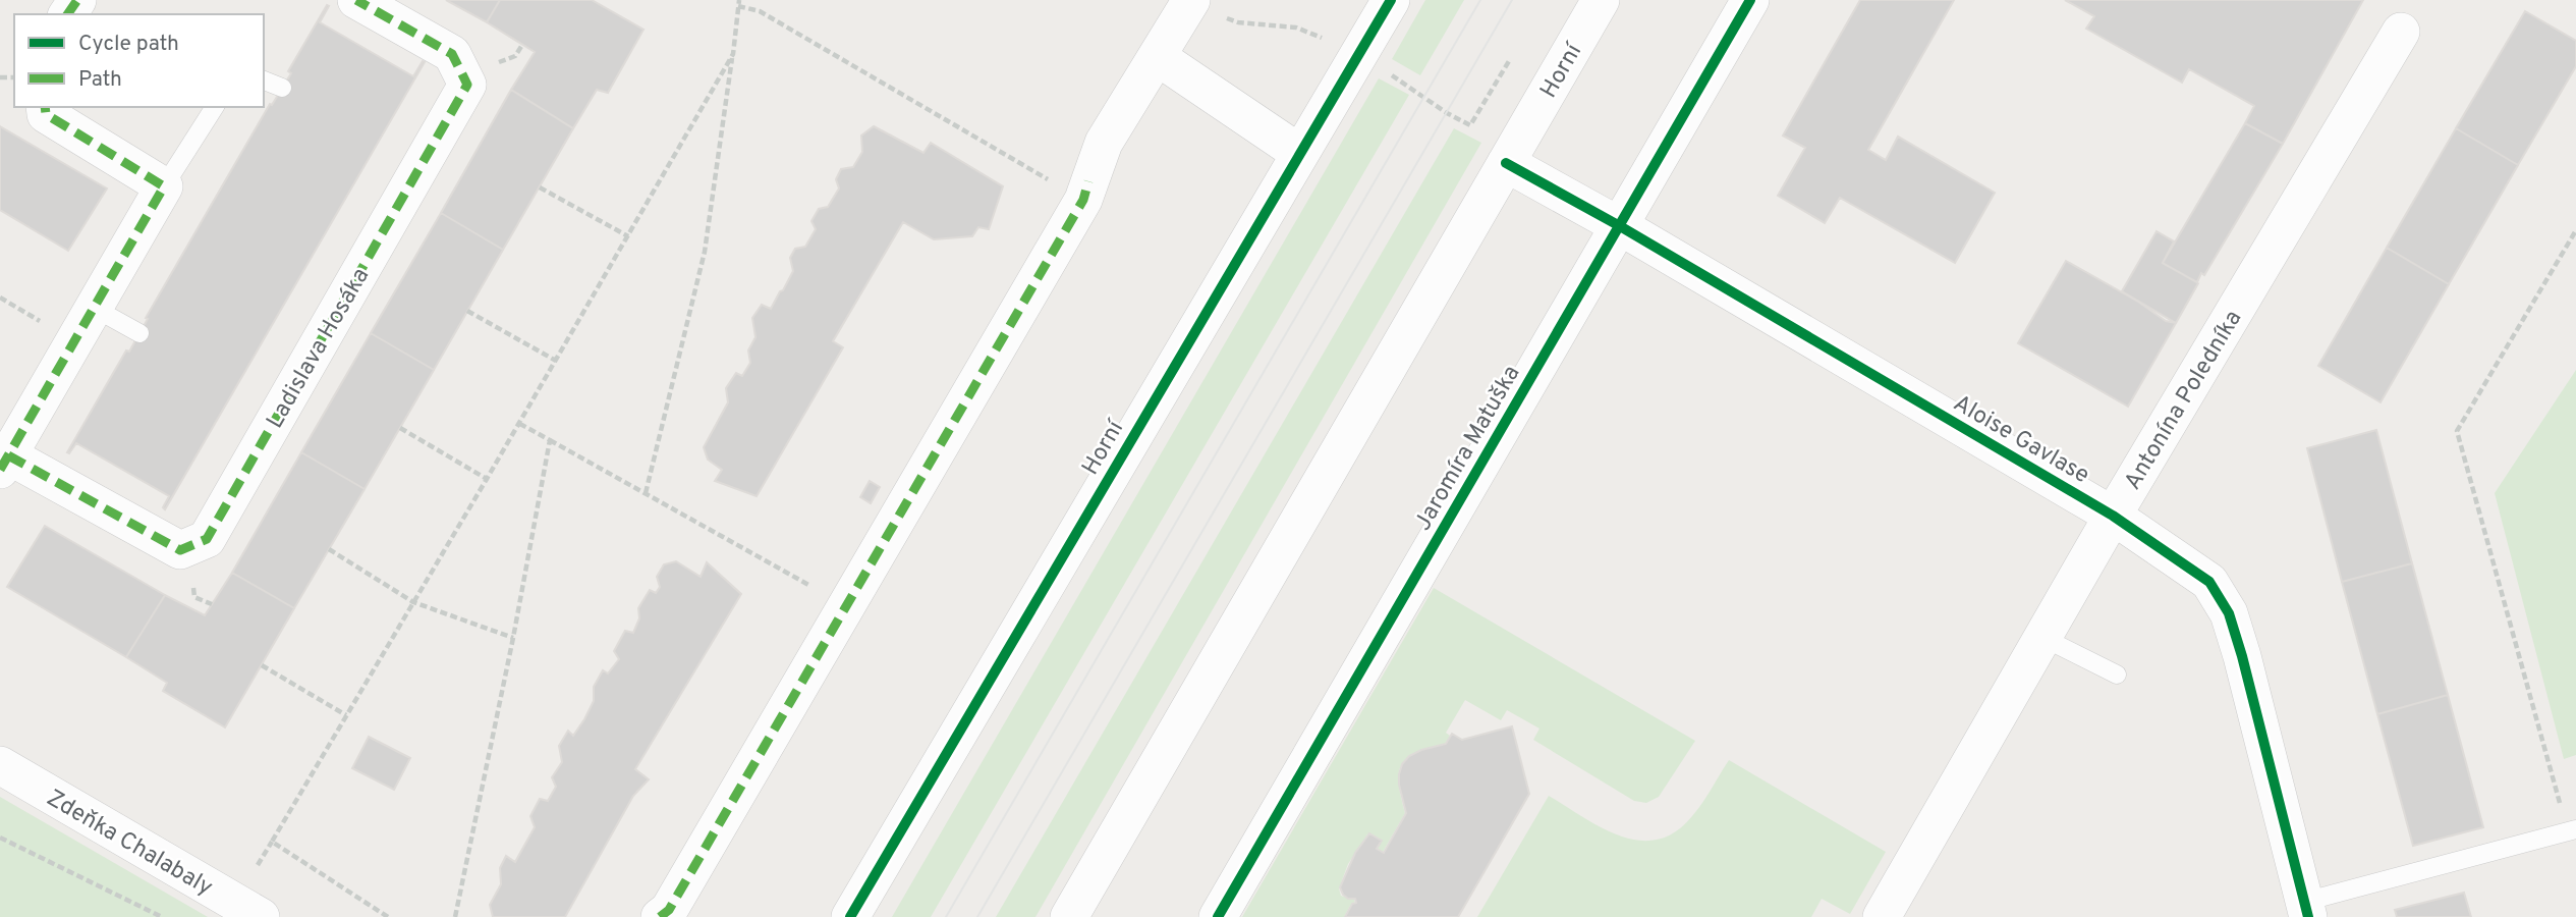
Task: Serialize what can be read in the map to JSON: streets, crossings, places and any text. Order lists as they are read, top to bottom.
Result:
{
  "streets": {
    "street": [
      "Horní",
      "Ladislava Hosáka",
      "Antonína Poledníka",
      "Aloise Gavlase",
      "Jaromíra Matuška",
      "Zdeňka Chalabaly"
    ]
  },
  "crossings": [
    ["Horní", "Aloise Gavlase"],
    ["Antonína Poledníka", "Aloise Gavlase"],
    ["Aloise Gavlase", "Jaromíra Matuška"]
  ],
  "legend": ["Cycle path", "Path"]
}
